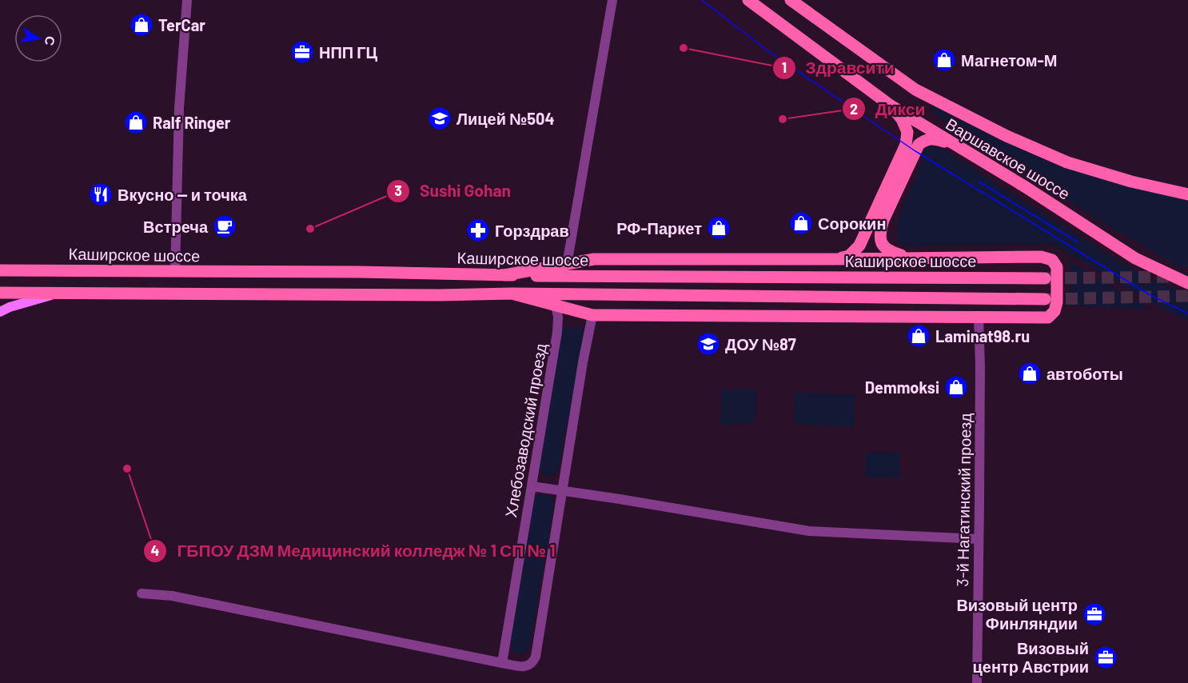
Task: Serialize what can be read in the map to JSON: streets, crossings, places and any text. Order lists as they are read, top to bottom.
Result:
{
  "streets": {
    "main road": ["Варшавское шоссе", "Каширское шоссе"],
    "street": ["Хлебозаводский проезд", "3-й Нагатинский проезд"]
  },
  "places": {
    "shop": [
      "TerCar",
      "Магнетом-М",
      "Ralf Ringer",
      "Сорокин",
      "РФ-Паркет",
      "Laminat98.ru",
      "автоботы",
      "Demmoksi"
    ],
    "other": [
      "Здравсити",
      "Дикси",
      "Sushi Gohan",
      "ГБПОУ ДЗМ Медицинский колледж № 1 СП № 1"
    ],
    "office": ["НПП ГЦ", "Визовый центр Финляндии", "Визовый центр Австрии"],
    "school or university": ["Лицей №504", "ДОУ №87"],
    "restaurant": ["Вкусно — и точка"],
    "cafe": ["Встреча"],
    "pharmacy": ["Горздрав"]
  },
  "north": "right"
}
